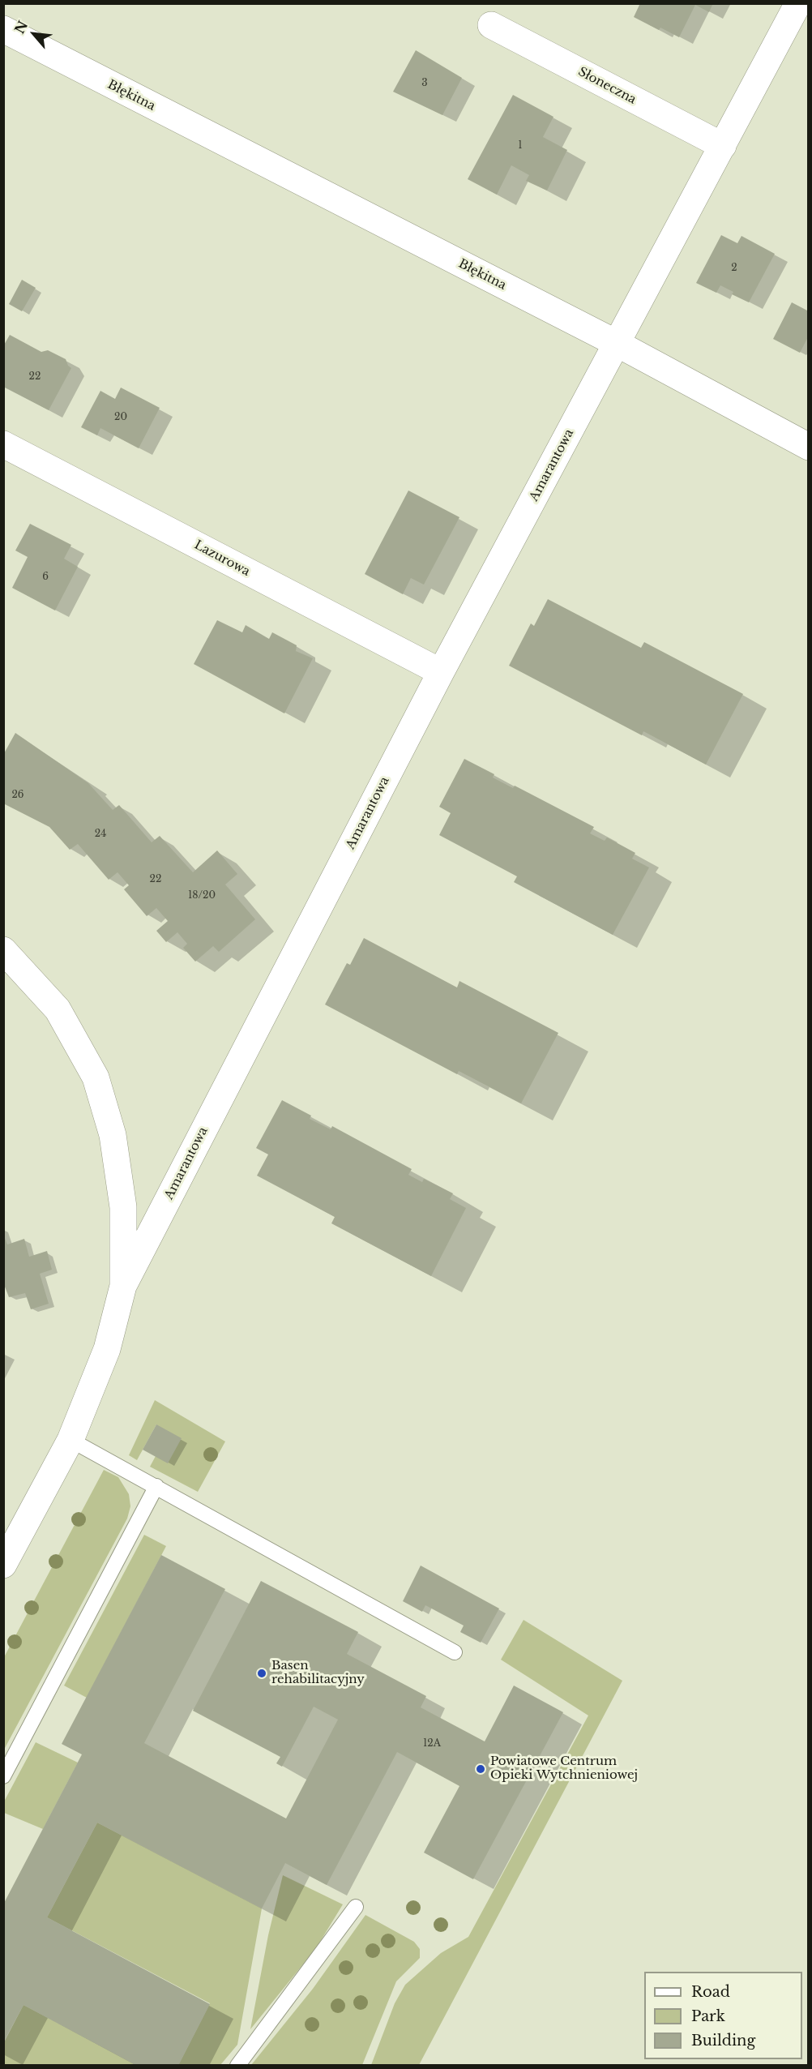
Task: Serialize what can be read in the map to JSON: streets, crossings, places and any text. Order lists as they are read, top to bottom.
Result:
{
  "streets": {
    "street": [
      "Słoneczna",
      "Błękitna",
      "Amarantowa",
      "Lazurowa"
    ]
  },
  "crossings": [
    ["Błękitna", "Amarantowa"],
    ["Amarantowa", "Lazurowa"]
  ],
  "places": ["Basen rehabilitacyjny", "Powiatowe Centrum Opieki Wytchnieniowej"],
  "house_numbers": [
    "3",
    "1",
    "2",
    "22",
    "20",
    "6",
    "26",
    "24",
    "22",
    "18/20",
    "12A"
  ],
  "legend": ["Road", "Park", "Building"],
  "north": "top left"
}
